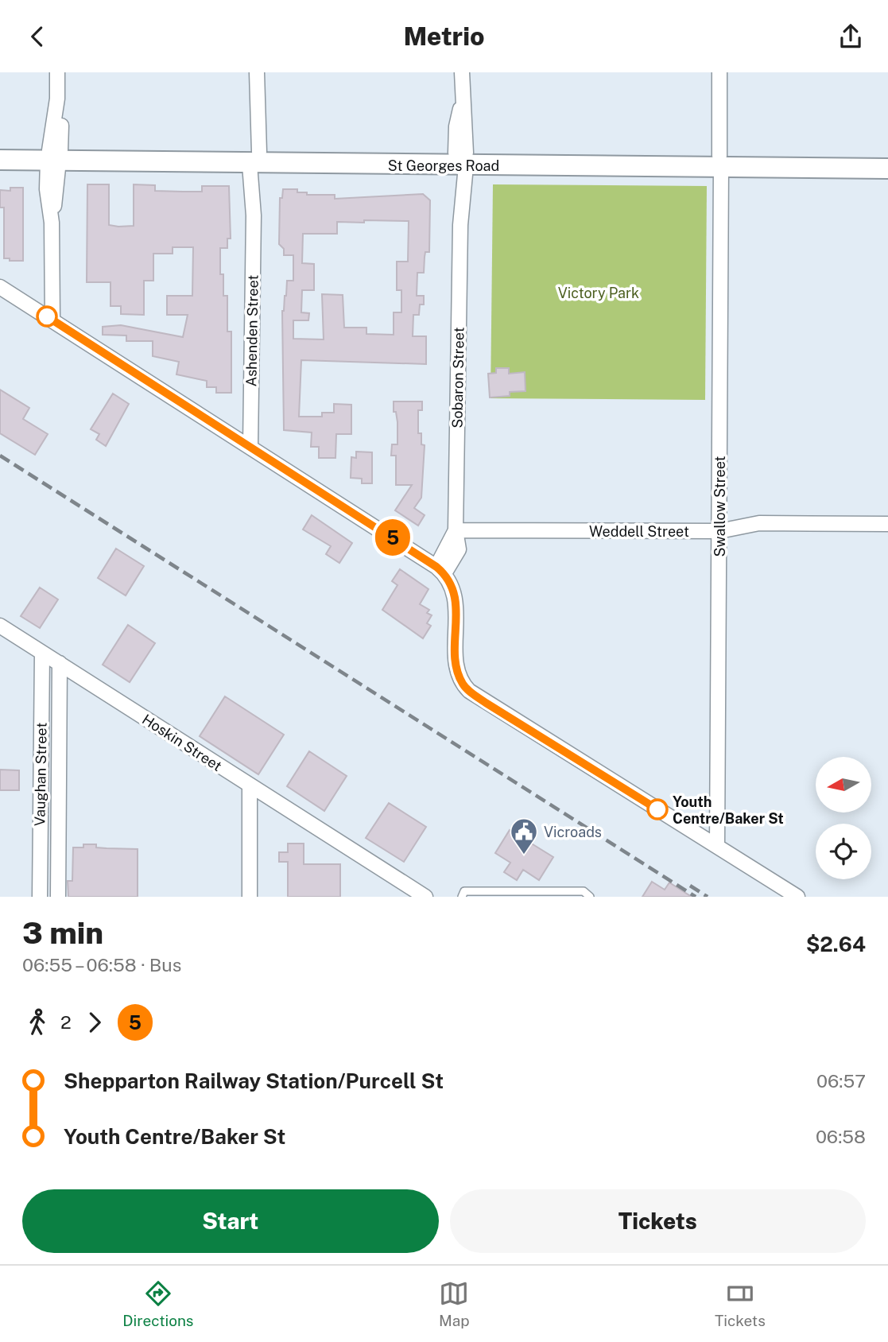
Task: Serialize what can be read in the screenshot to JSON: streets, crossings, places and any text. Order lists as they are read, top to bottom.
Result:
{
  "streets": {
    "street": [
      "St Georges Road",
      "Ashenden Street",
      "Sobaron Street",
      "Swallow Street",
      "Weddell Street",
      "Hoskin Street",
      "Vaughan Street"
    ]
  },
  "crossings": [
    ["St Georges Road", "Ashenden Street"],
    ["St Georges Road", "Sobaron Street"],
    ["St Georges Road", "Swallow Street"],
    ["Sobaron Street", "Weddell Street"],
    ["Swallow Street", "Weddell Street"],
    ["Hoskin Street", "Vaughan Street"]
  ],
  "parks": ["Victory Park"],
  "places": {
    "other": ["Youth Centre/Baker St"],
    "public building": ["Vicroads"]
  },
  "lines": ["bus line 5"],
  "north": "left",
  "page": {
    "header": "Metrio",
    "on_map": "5",
    "heading": ["3 min", "06:55 – 06:58 · Bus", "$2.64"],
    "legs": ["2", "5"],
    "list": [
      {
        "name": "Shepparton Railway Station/Purcell St",
        "value": "06:57"
      },
      {
        "name": "Youth Centre/Baker St",
        "value": "06:58"
      }
    ],
    "buttons": ["Start", "Tickets"],
    "tabs": ["Directions", "Map", "Tickets"]
  }
}
